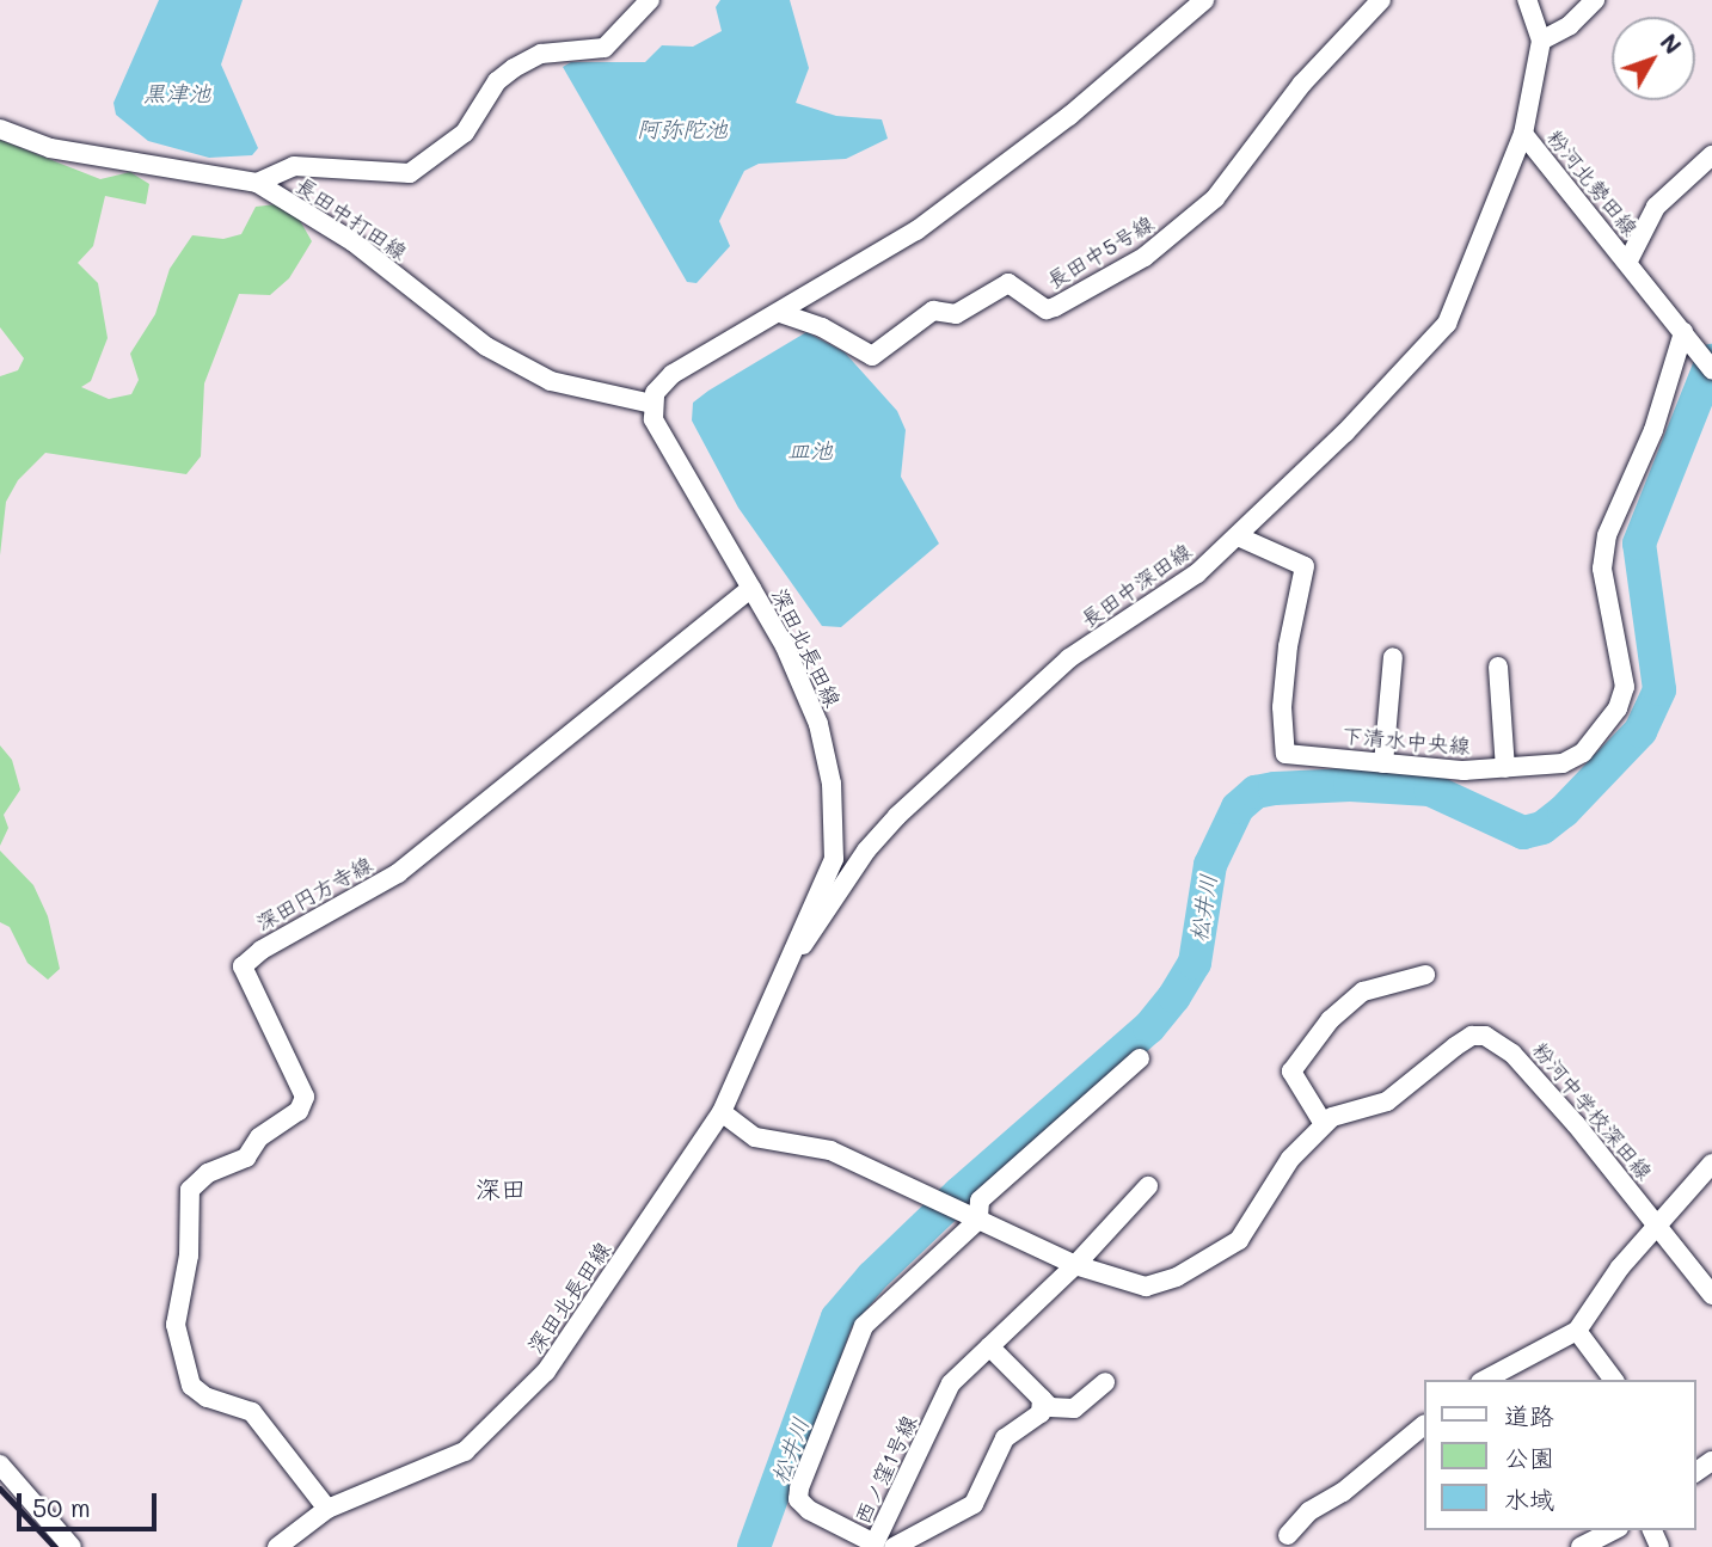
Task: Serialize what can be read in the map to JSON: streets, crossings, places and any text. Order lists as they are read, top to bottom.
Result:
{
  "streets": {
    "street": [
      "粉河北勢田線",
      "長田中打田線",
      "長田中5号線",
      "長田中深田線",
      "深田北長田線",
      "下清水中央線",
      "深田円方寺線",
      "粉河中学校深田線",
      "西ノ窪1号線"
    ]
  },
  "crossings": [
    ["粉河北勢田線", "長田中深田線"],
    ["粉河北勢田線", "下清水中央線"],
    ["長田中打田線", "深田北長田線"],
    ["長田中深田線", "深田北長田線"],
    ["長田中深田線", "下清水中央線"],
    ["深田北長田線", "深田円方寺線"],
    ["深田北長田線", "粉河中学校深田線"],
    ["粉河中学校深田線", "西ノ窪1号線"]
  ],
  "districts": ["深田"],
  "water": [
    "黒津池",
    "阿弥陀池",
    "皿池",
    "松井川"
  ],
  "legend": ["道路", "公園", "水域"],
  "scale_bar": "50 m",
  "north": "top right"
}
